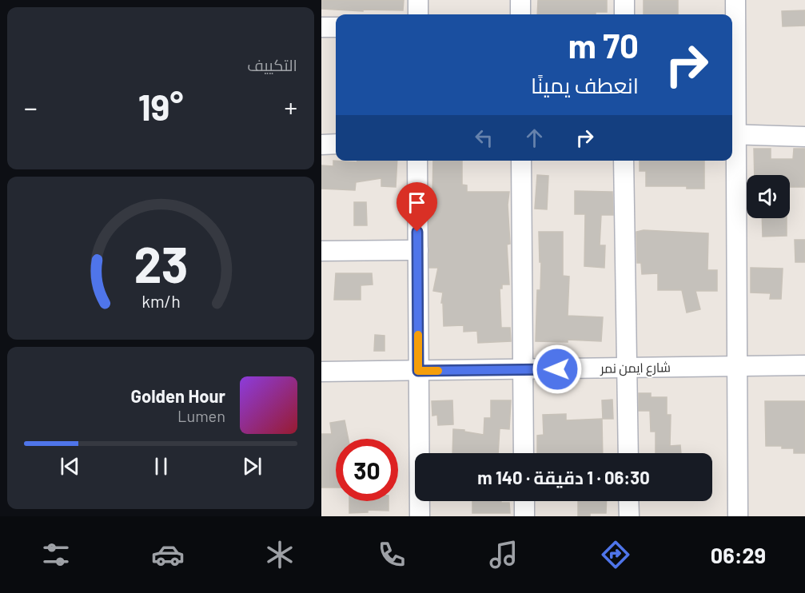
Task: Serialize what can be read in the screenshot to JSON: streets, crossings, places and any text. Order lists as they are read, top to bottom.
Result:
{
  "streets": {
    "street": ["شارع ايمن نمر"]
  },
  "page": {
    "tile": "التكييف",
    "turn": ["70 m", "انعطف يمينًا"],
    "heat": ["−", "19°", "+"],
    "song": ["Golden Hour", "Lumen"],
    "limit": "30",
    "trip": "06:30 · 1 دقيقة · 140 m",
    "tabs": "06:29",
    "gauge": ["23", "km/h"]
  }
}
